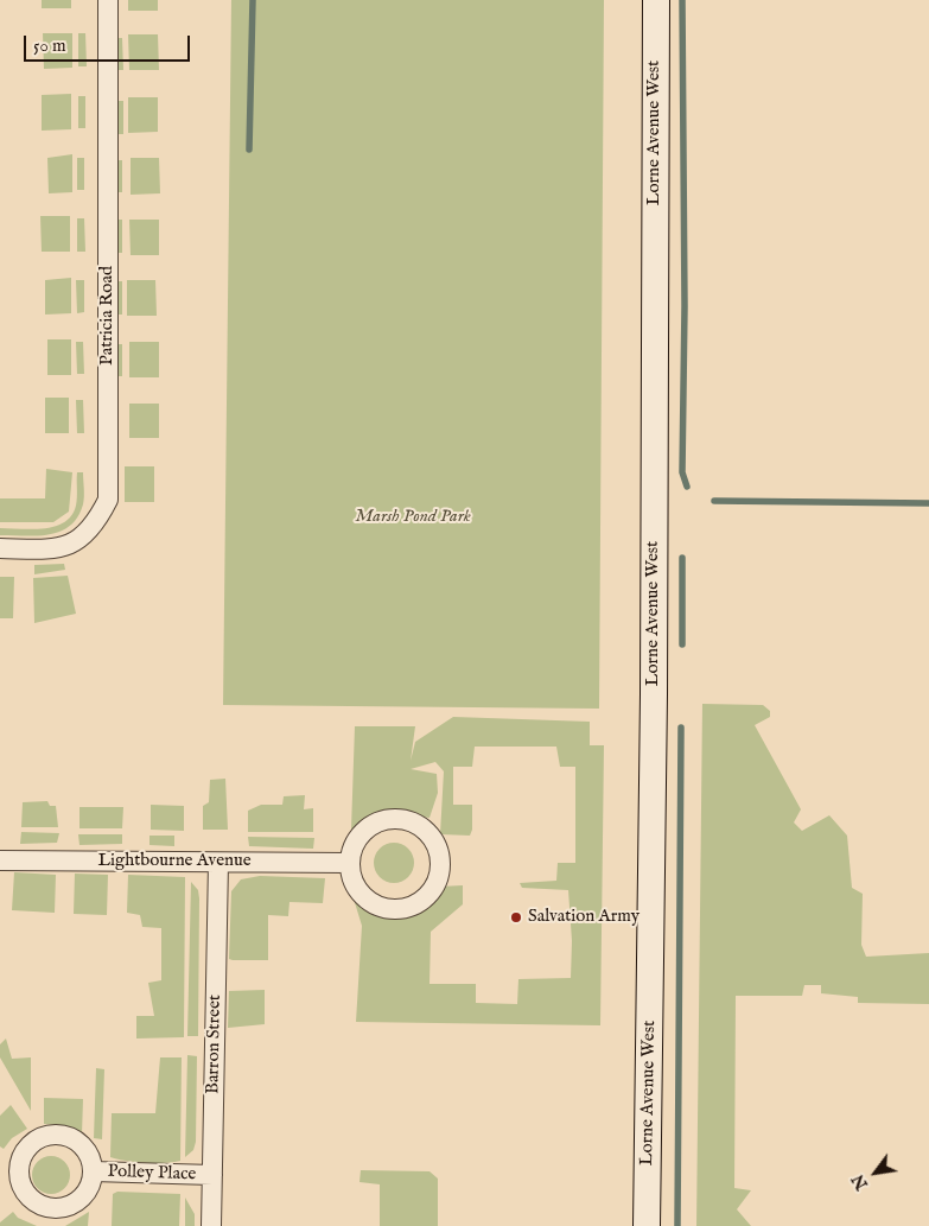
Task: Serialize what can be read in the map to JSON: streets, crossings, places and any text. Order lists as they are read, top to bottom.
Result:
{
  "streets": {
    "main road": ["Lorne Avenue West"],
    "street": [
      "Patricia Road",
      "Lightbourne Avenue",
      "Barron Street",
      "Polley Place"
    ]
  },
  "crossings": [
    ["Lightbourne Avenue", "Barron Street"],
    ["Barron Street", "Polley Place"]
  ],
  "parks": ["Marsh Pond Park"],
  "places": ["Salvation Army"],
  "scale_bar": "50 m",
  "north": "bottom left"
}
